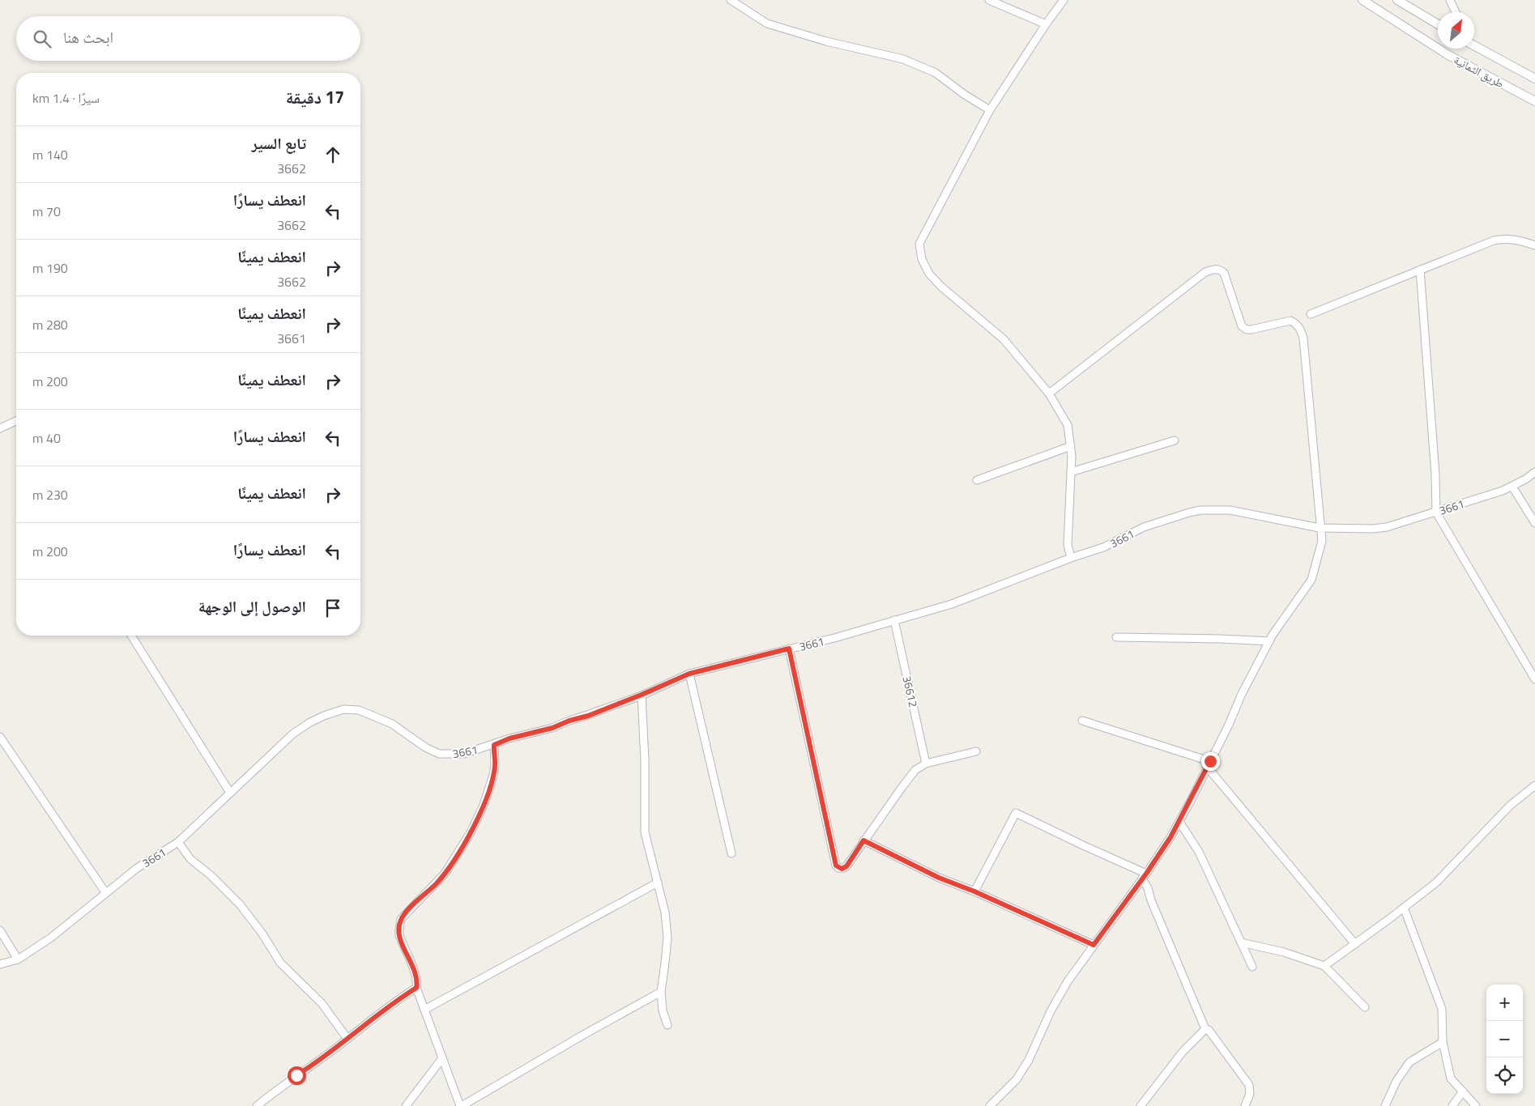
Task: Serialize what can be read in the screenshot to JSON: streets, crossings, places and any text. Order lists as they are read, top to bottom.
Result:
{
  "streets": {
    "street": ["طريق الثمانية", "3661", "36612"]
  },
  "crossings": [
    ["3661", "36612"]
  ],
  "north": "top right",
  "page": {
    "search": "ابحث هنا",
    "heading": ["17 دقيقة", "سيرًا · 1.4 km"],
    "list": [
      ["تابع السير", "3662", "140 m"],
      ["انعطف يسارًا", "3662", "70 m"],
      ["انعطف يمينًا", "3662", "190 m"],
      ["انعطف يمينًا", "3661", "280 m"],
      ["انعطف يمينًا", "200 m"],
      ["انعطف يسارًا", "40 m"],
      ["انعطف يمينًا", "230 m"],
      ["انعطف يسارًا", "200 m"],
      "الوصول إلى الوجهة"
    ],
    "map_buttons": ["+", "−"]
  }
}
